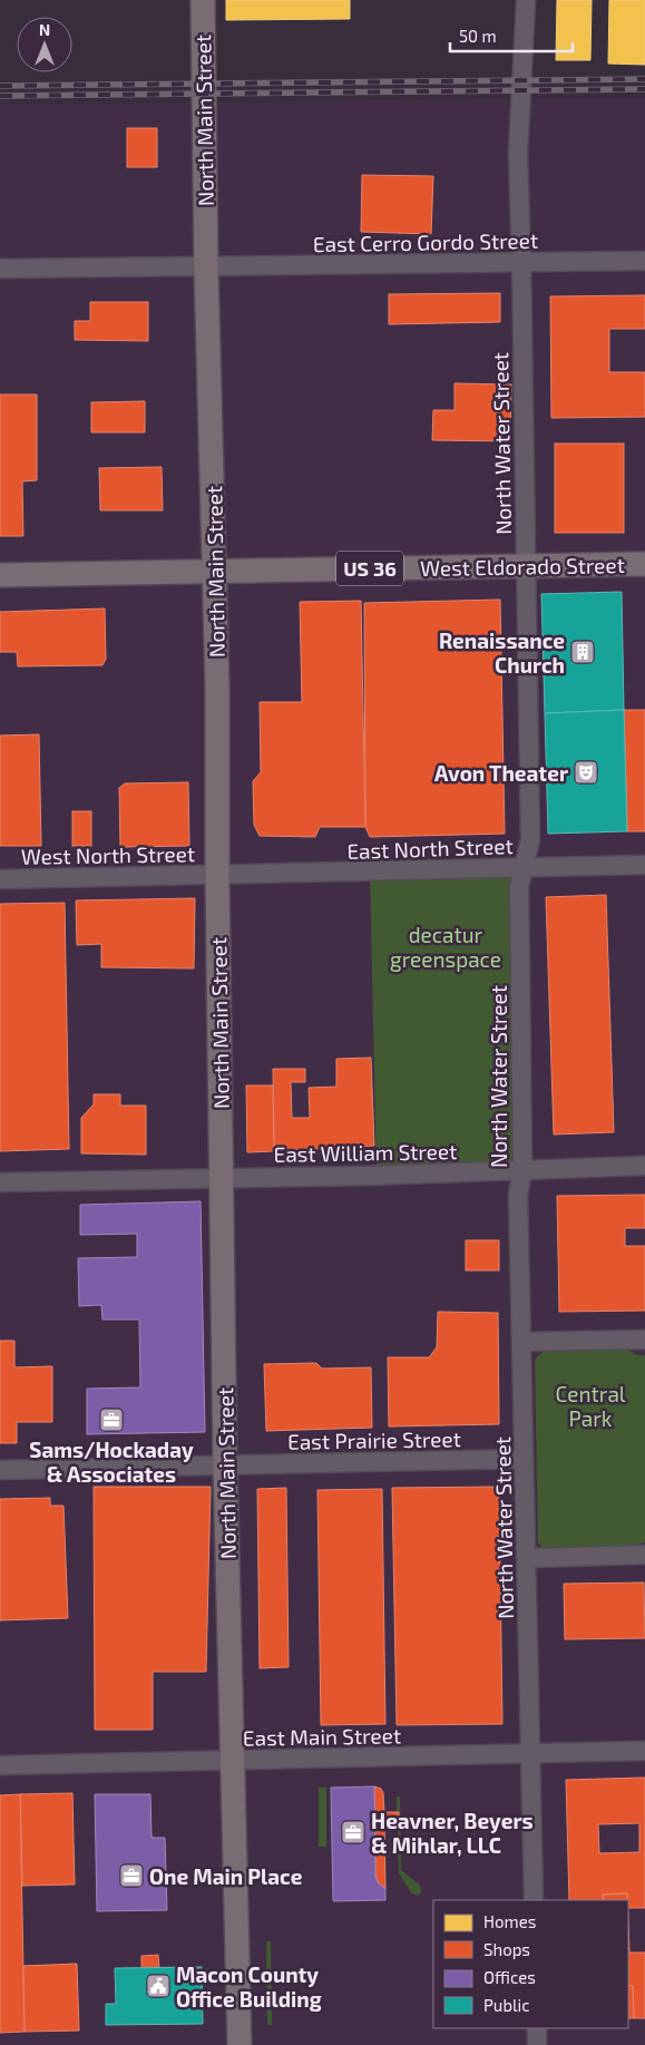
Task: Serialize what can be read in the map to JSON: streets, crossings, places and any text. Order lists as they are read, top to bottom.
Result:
{
  "streets": {
    "main road": ["North Main Street", "West Eldorado Street", "US 36"],
    "street": [
      "East Cerro Gordo Street",
      "North Water Street",
      "East North Street",
      "West North Street",
      "East William Street",
      "East Prairie Street",
      "East Main Street"
    ]
  },
  "crossings": [
    ["North Main Street", "East Cerro Gordo Street"],
    ["North Main Street", "West Eldorado Street"],
    ["North Main Street", "East North Street"],
    ["North Main Street", "West North Street"],
    ["North Main Street", "East William Street"],
    ["North Main Street", "East Prairie Street"],
    ["North Main Street", "East Main Street"],
    ["East Cerro Gordo Street", "North Water Street"],
    ["North Water Street", "West Eldorado Street"],
    ["North Water Street", "East North Street"],
    ["North Water Street", "East William Street"],
    ["North Water Street", "East Prairie Street"],
    ["North Water Street", "East Main Street"],
    ["East North Street", "West North Street"]
  ],
  "parks": ["decatur greenspace", "Central Park"],
  "places": {
    "building": ["Renaissance Church"],
    "theatre": ["Avon Theater"],
    "office": ["Sams/Hockaday & Associates", "Heavner, Beyers & Mihlar, LLC", "One Main Place"],
    "public building": ["Macon County Office Building"]
  },
  "legend": [
    "Homes",
    "Shops",
    "Offices",
    "Public"
  ],
  "scale_bar": "50 m",
  "north": "top"
}
